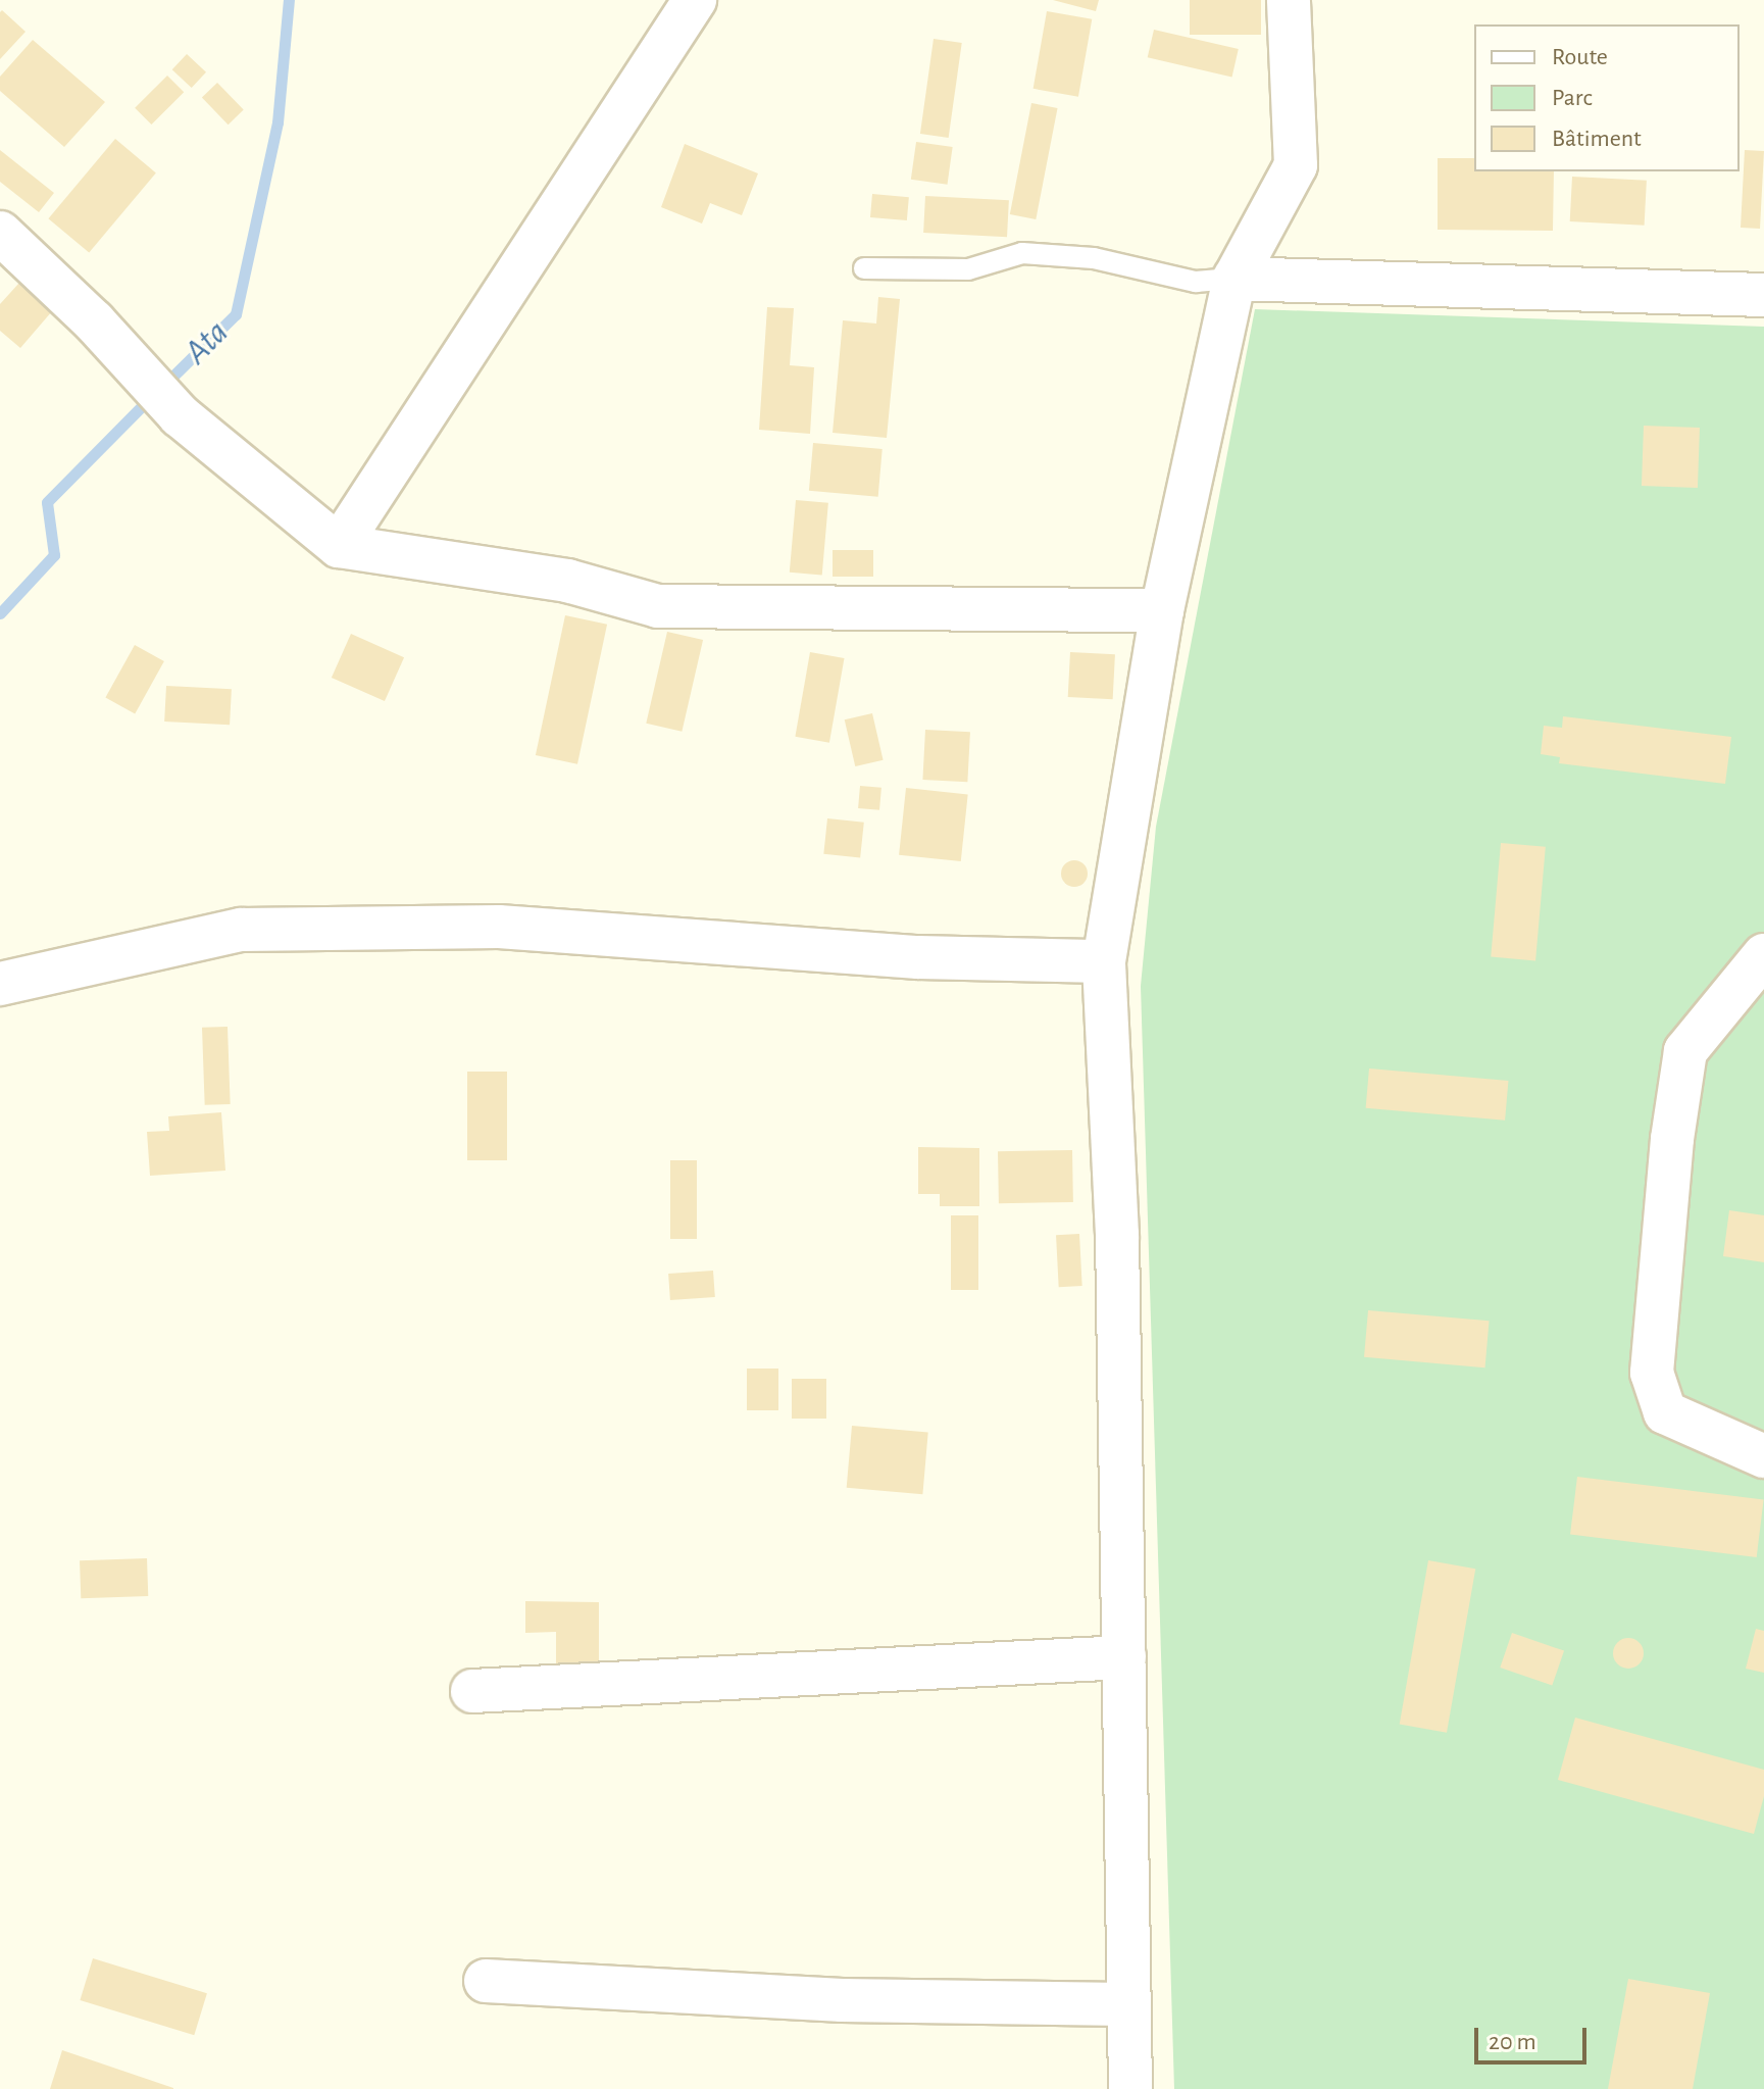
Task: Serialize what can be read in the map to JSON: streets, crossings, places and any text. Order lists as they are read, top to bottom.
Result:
{
  "water": ["Ata"],
  "legend": ["Route", "Parc", "Bâtiment"],
  "scale_bar": "20 m"
}
